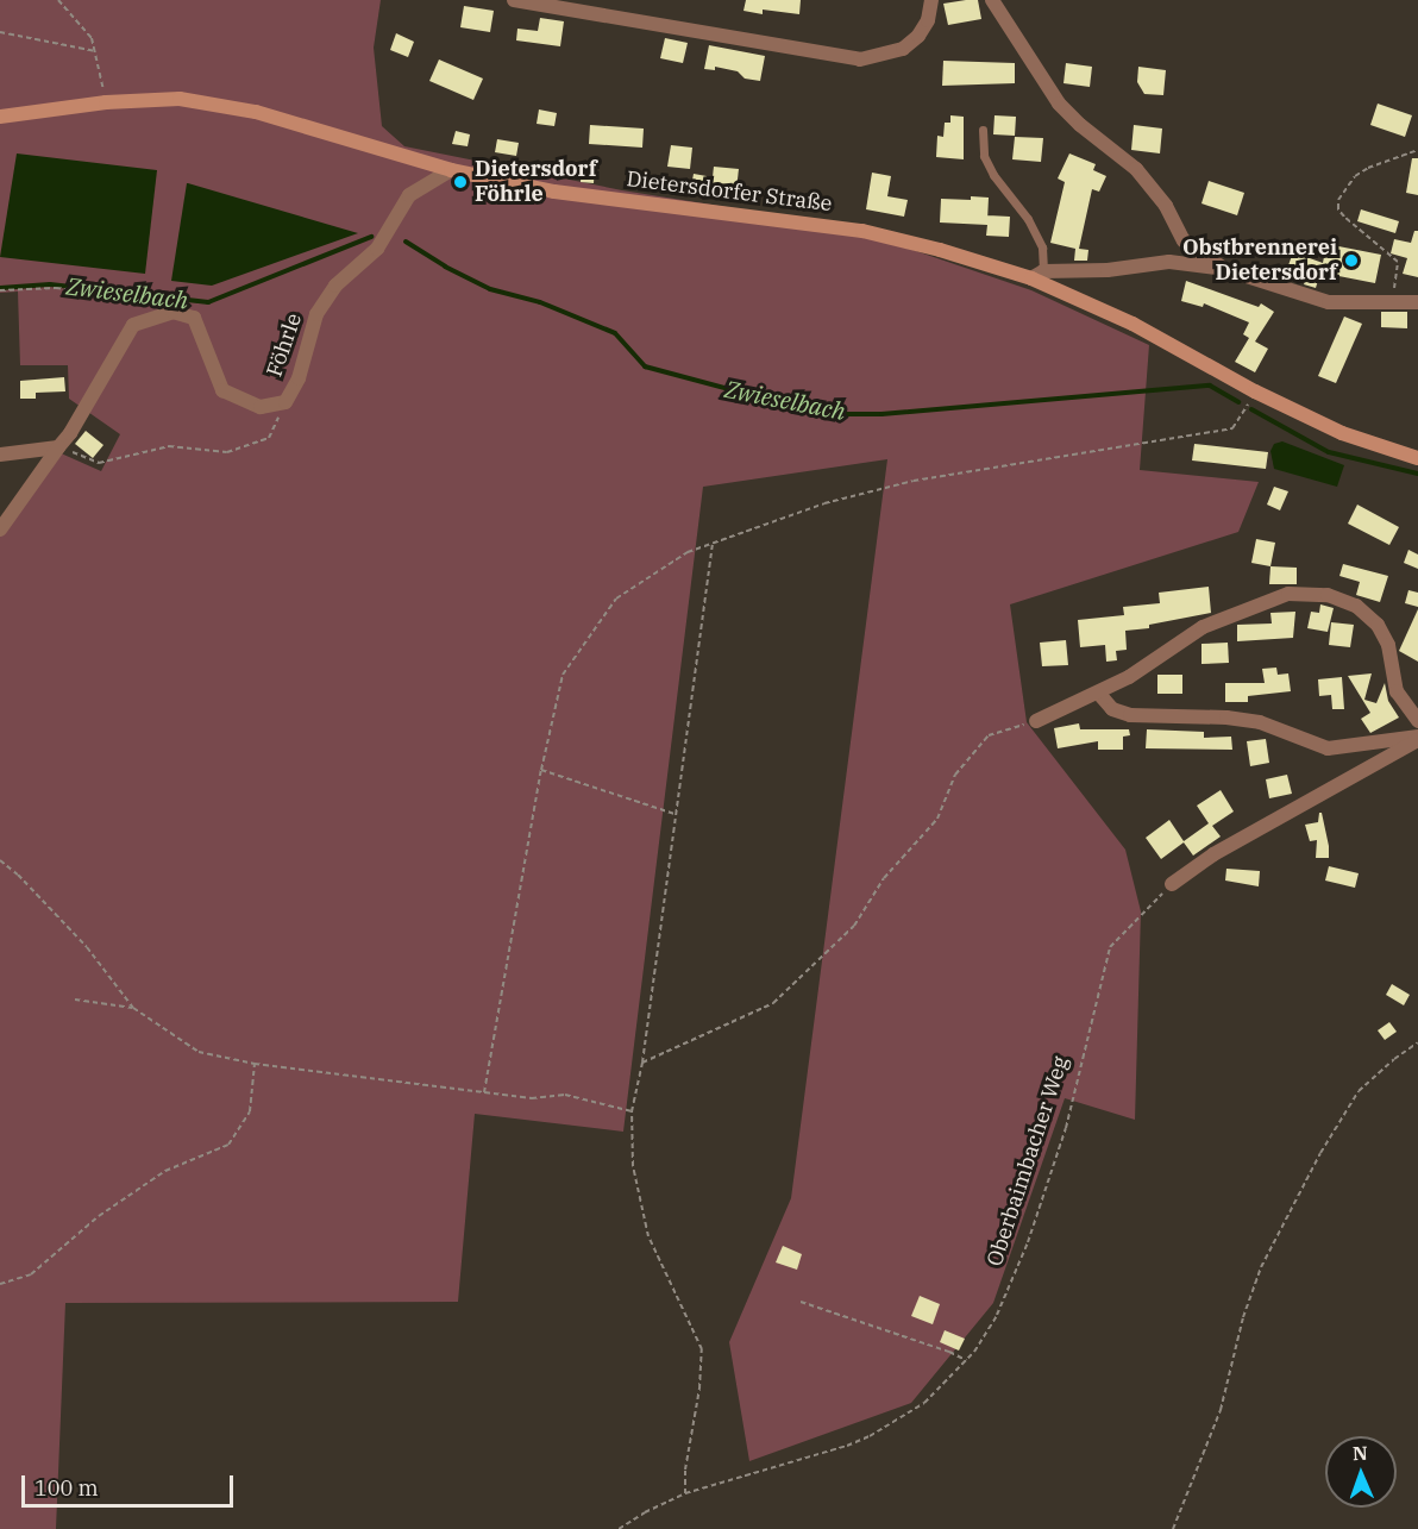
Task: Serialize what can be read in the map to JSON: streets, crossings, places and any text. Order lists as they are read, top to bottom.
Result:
{
  "streets": {
    "street": ["Dietersdorfer Straße", "Föhrle"],
    "path": ["Oberbaimbacher Weg"]
  },
  "crossings": [
    ["Dietersdorfer Straße", "Föhrle"]
  ],
  "water": ["Zwieselbach"],
  "places": ["Dietersdorf Föhrle", "Obstbrennerei Dietersdorf"],
  "scale_bar": "100 m",
  "north": "top"
}
